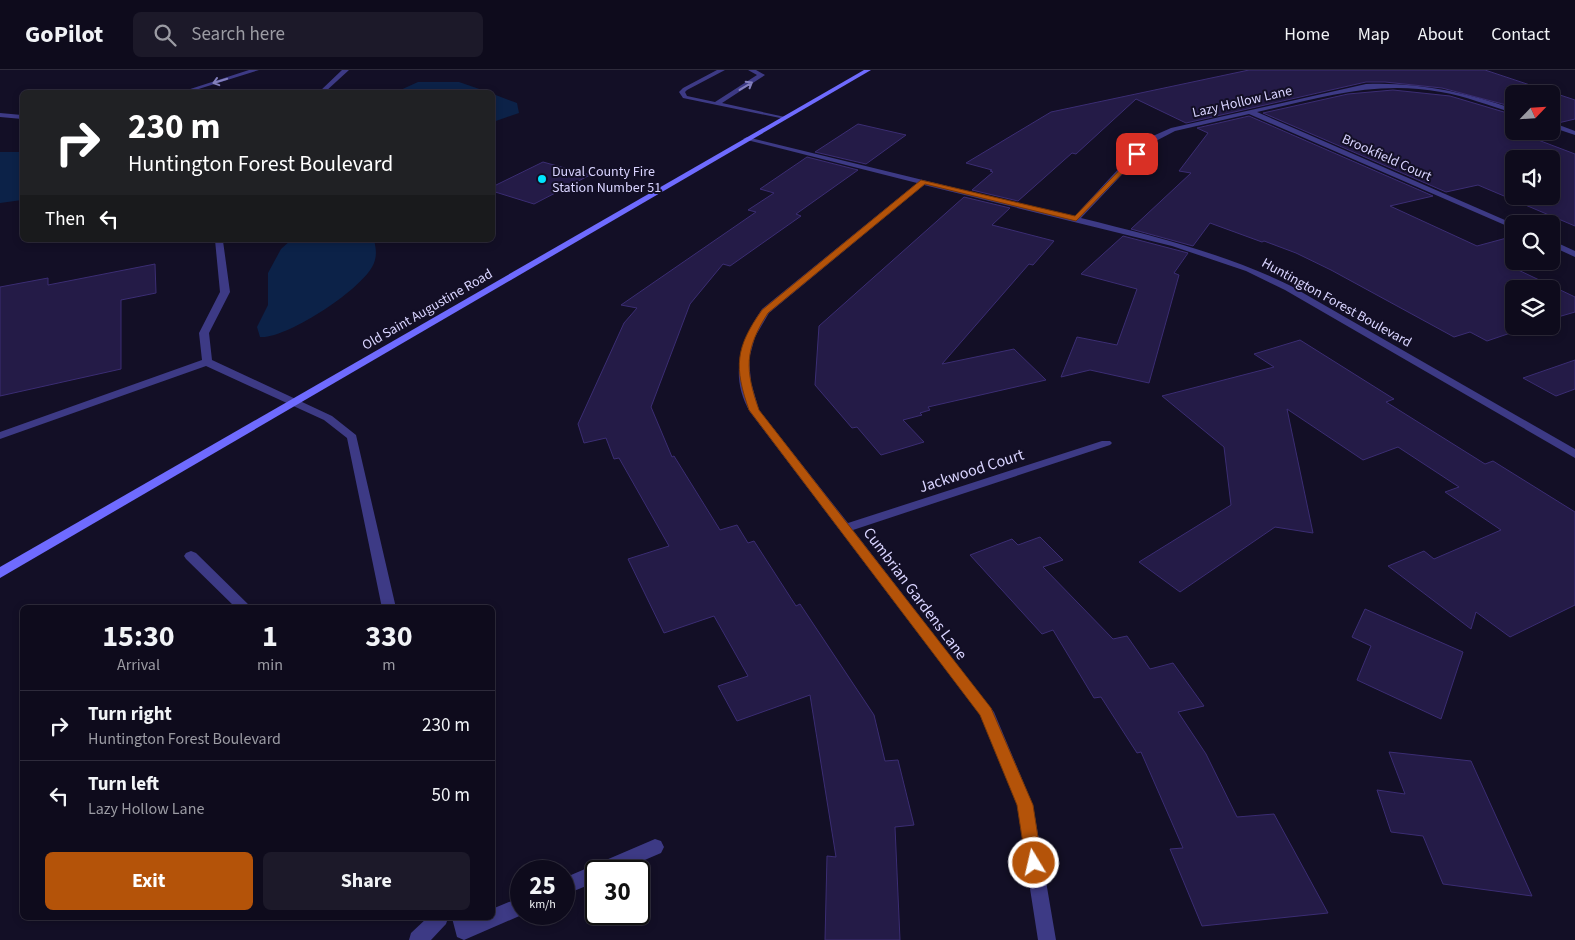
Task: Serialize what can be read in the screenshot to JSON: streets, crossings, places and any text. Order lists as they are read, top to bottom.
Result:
{
  "streets": {
    "main road": ["Old Saint Augustine Road"],
    "street": [
      "Lazy Hollow Lane",
      "Brookfield Court",
      "Huntington Forest Boulevard",
      "Jackwood Court",
      "Cumbrian Gardens Lane"
    ]
  },
  "crossings": [
    ["Lazy Hollow Lane", "Brookfield Court"],
    ["Lazy Hollow Lane", "Huntington Forest Boulevard"],
    ["Huntington Forest Boulevard", "Old Saint Augustine Road"],
    ["Huntington Forest Boulevard", "Cumbrian Gardens Lane"],
    ["Jackwood Court", "Cumbrian Gardens Lane"]
  ],
  "places": ["Duval County Fire Station Number 51"],
  "north": "top right",
  "page": {
    "header": "GoPilot",
    "search": "Search here",
    "nav": [
      "Home",
      "Map",
      "About",
      "Contact"
    ],
    "turn": ["230 m", "Huntington Forest Boulevard"],
    "then": "Then",
    "eta": [
      "15:30",
      "Arrival",
      "1",
      "min",
      "330",
      "m"
    ],
    "list": [
      {
        "name": "Turn right",
        "note": "Huntington Forest Boulevard",
        "value": "230 m"
      },
      {
        "name": "Turn left",
        "note": "Lazy Hollow Lane",
        "value": "50 m"
      }
    ],
    "buttons": ["Exit", "Share"],
    "speed": "25 km/h",
    "limit": "30"
  }
}
